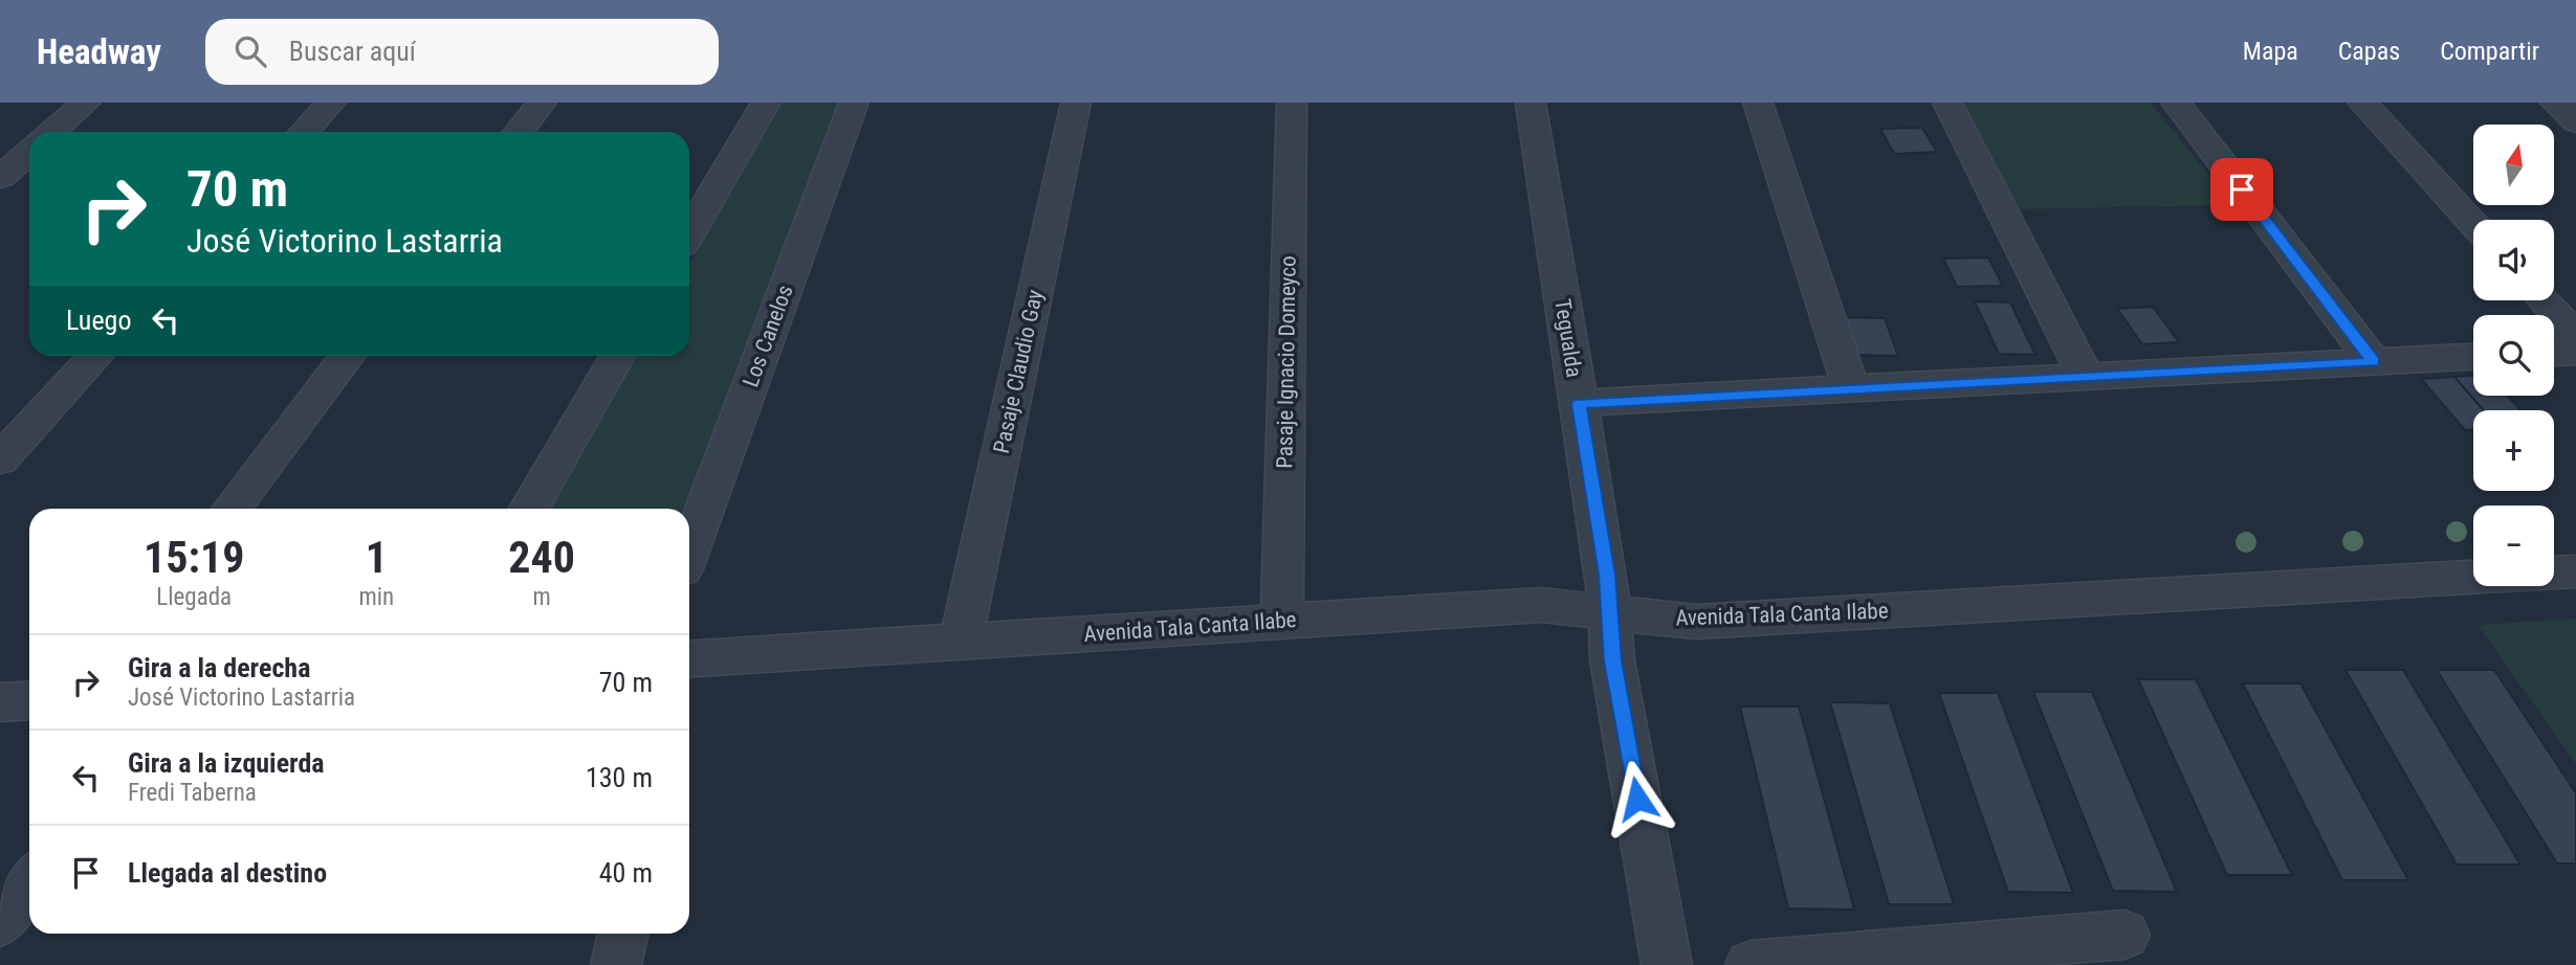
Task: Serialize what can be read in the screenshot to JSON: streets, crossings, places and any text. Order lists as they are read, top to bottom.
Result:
{
  "streets": {
    "street": [
      "Los Canelos",
      "Tegualda",
      "Pasaje Ignacio Domeyco",
      "Pasaje Claudio Gay",
      "Avenida Tala Canta Ilabe"
    ]
  },
  "crossings": [
    ["Tegualda", "Avenida Tala Canta Ilabe"],
    ["Pasaje Ignacio Domeyco", "Avenida Tala Canta Ilabe"],
    ["Pasaje Claudio Gay", "Avenida Tala Canta Ilabe"]
  ],
  "north": "top",
  "page": {
    "header": "Headway",
    "search": "Buscar aquí",
    "nav": ["Mapa", "Capas", "Compartir"],
    "map_buttons": ["+", "−"],
    "turn": ["70 m", "José Victorino Lastarria"],
    "then": "Luego",
    "eta": [
      "15:19",
      "Llegada",
      "1",
      "min",
      "240",
      "m"
    ],
    "list": [
      {
        "name": "Gira a la derecha",
        "note": "José Victorino Lastarria",
        "value": "70 m"
      },
      {
        "name": "Gira a la izquierda",
        "note": "Fredi Taberna",
        "value": "130 m"
      },
      {
        "name": "Llegada al destino",
        "value": "40 m"
      }
    ]
  }
}
